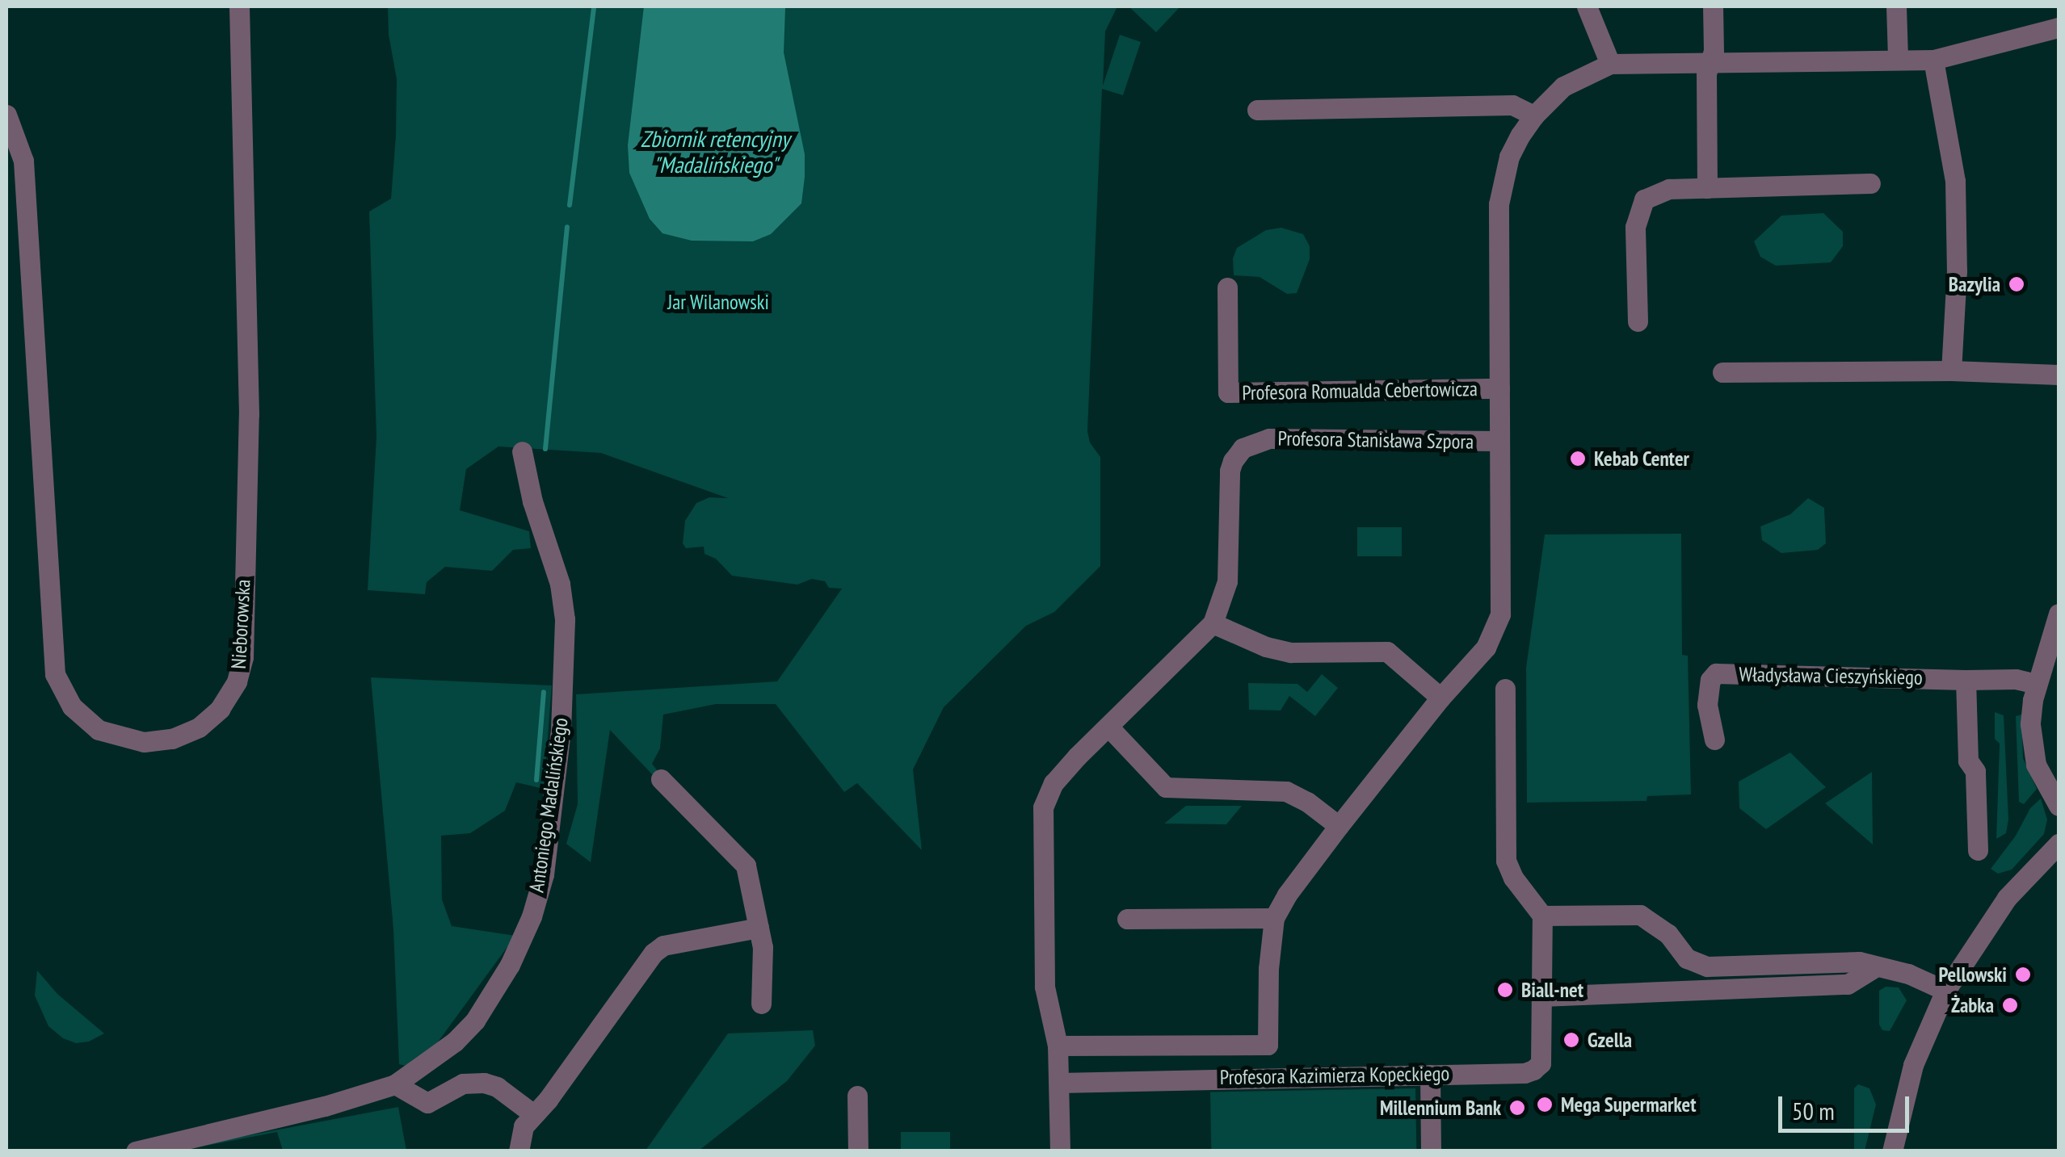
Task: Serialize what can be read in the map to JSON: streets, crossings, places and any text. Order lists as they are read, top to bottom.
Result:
{
  "streets": {
    "street": [
      "Profesora Romualda Cebertowicza",
      "Profesora Stanisława Szpora",
      "Nieborowska",
      "Władysława Cieszyńskiego",
      "Antoniego Madalińskiego",
      "Profesora Kazimierza Kopeckiego"
    ]
  },
  "crossings": [
    ["Profesora Romualda Cebertowicza", "Profesora Stanisława Szpora"],
    ["Profesora Stanisława Szpora", "Profesora Kazimierza Kopeckiego"]
  ],
  "water": ["Zbiornik retencyjny \"Madalińskiego\""],
  "parks": ["Jar Wilanowski"],
  "places": [
    "Bazylia",
    "Kebab Center",
    "Pellowski",
    "Biall-net",
    "Żabka",
    "Gzella",
    "Mega Supermarket",
    "Millennium Bank"
  ],
  "scale_bar": "50 m"
}
